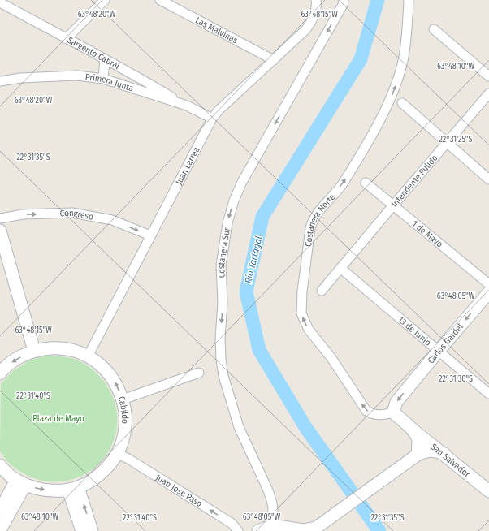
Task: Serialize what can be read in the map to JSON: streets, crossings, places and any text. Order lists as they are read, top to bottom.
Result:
{
  "streets": {
    "main road": ["Carlos Gardel", "Cabildo", "San Salvador"],
    "street": [
      "Las Malvinas",
      "Sargento Cabral",
      "Primera Junta",
      "Juan Larrea",
      "Intendente Pulido",
      "Congreso",
      "Costanera Norte",
      "1 de Mayo",
      "Costanera Sur",
      "13 de Junio",
      "Juan Jose Paso"
    ]
  },
  "crossings": [
    ["Las Malvinas", "Juan Larrea"],
    ["Sargento Cabral", "Primera Junta"],
    ["Primera Junta", "Juan Larrea"],
    ["Juan Larrea", "Congreso"],
    ["Juan Larrea", "Cabildo"],
    ["Intendente Pulido", "1 de Mayo"],
    ["Intendente Pulido", "13 de Junio"],
    ["Costanera Norte", "Carlos Gardel"],
    ["Costanera Norte", "San Salvador"],
    ["13 de Junio", "Carlos Gardel"],
    ["Carlos Gardel", "San Salvador"],
    ["Cabildo", "Juan Jose Paso"]
  ],
  "one_way": [
    "Congreso",
    "Costanera Norte",
    "Costanera Sur",
    "Carlos Gardel",
    "Juan Jose Paso"
  ],
  "water": ["Río Tartagal"],
  "parks": ["Plaza de Mayo"],
  "coordinates": [
    "63°48'20\"W",
    "63°48'15\"W",
    "63°48'10\"W",
    "22°31'25\"S",
    "22°31'35\"S",
    "63°48'05\"W",
    "22°31'30\"S",
    "22°31'40\"S"
  ]
}
